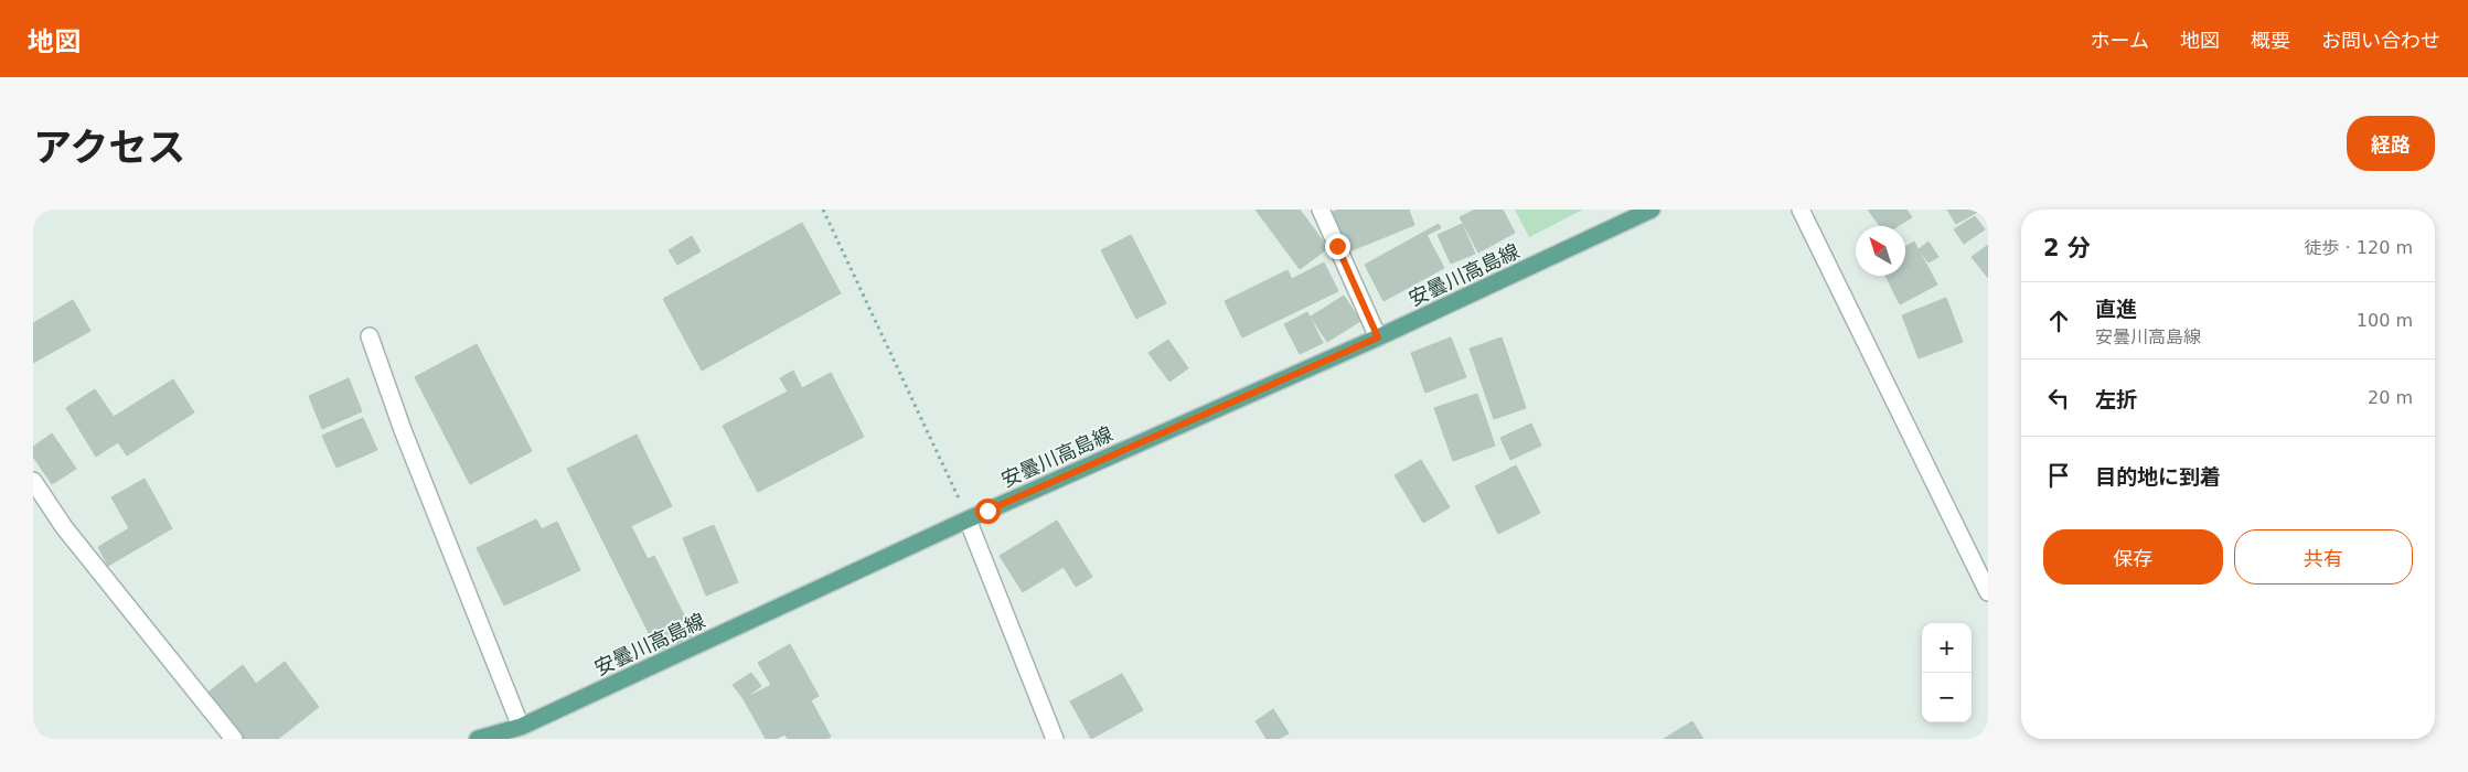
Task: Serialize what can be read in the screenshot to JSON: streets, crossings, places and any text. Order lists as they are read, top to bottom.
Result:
{
  "streets": {
    "main road": ["安曇川高島線"]
  },
  "north": "top left",
  "page": {
    "header": "地図",
    "nav": [
      "ホーム",
      "地図",
      "概要",
      "お問い合わせ"
    ],
    "title": "アクセス",
    "buttons": [
      "経路",
      ["保存", "共有"]
    ],
    "heading": ["2 分", "徒歩 · 120 m"],
    "list": [
      ["直進", "安曇川高島線", "100 m"],
      ["左折", "20 m"],
      "目的地に到着"
    ],
    "map_buttons": ["+", "−"]
  }
}
